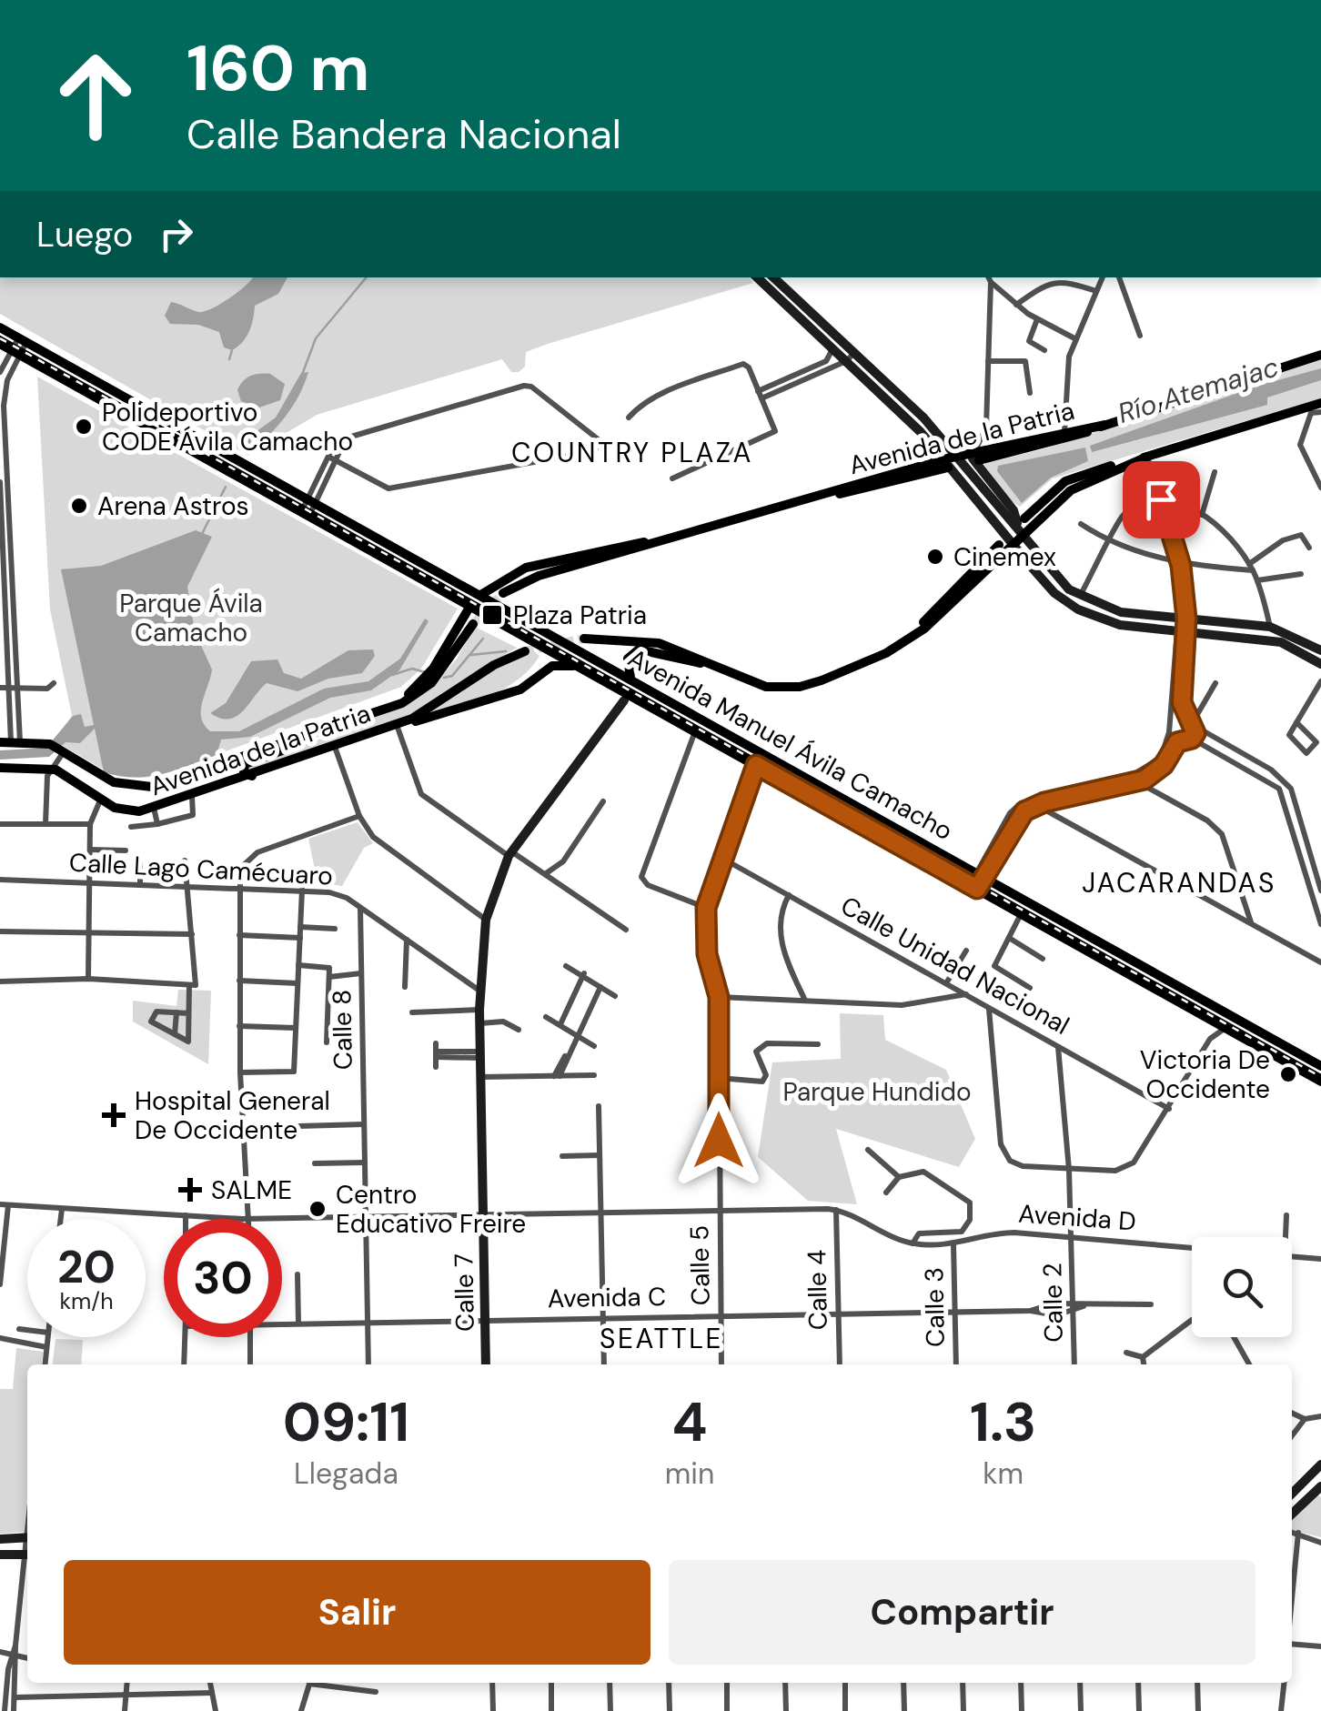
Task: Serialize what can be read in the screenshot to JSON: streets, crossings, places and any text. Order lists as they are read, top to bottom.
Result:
{
  "streets": {
    "main road": ["Avenida de la Patria", "Avenida Manuel Ávila Camacho", "Calle 7"],
    "street": [
      "Calle Lago Camécuaro",
      "Calle Unidad Nacional",
      "Calle 8",
      "Avenida D",
      "Calle 5",
      "Calle 4",
      "Avenida C",
      "Calle 2",
      "Calle 3"
    ]
  },
  "crossings": [
    ["Avenida Manuel Ávila Camacho", "Calle 5"],
    ["Avenida Manuel Ávila Camacho", "Calle 7"],
    ["Calle Lago Camécuaro", "Calle 8"],
    ["Calle Lago Camécuaro", "Calle 7"],
    ["Calle Unidad Nacional", "Calle 5"],
    ["Calle Unidad Nacional", "Calle 2"],
    ["Calle 8", "Avenida D"],
    ["Calle 8", "Avenida C"],
    ["Avenida D", "Calle 5"],
    ["Avenida D", "Calle 4"],
    ["Avenida D", "Calle 7"],
    ["Avenida D", "Calle 2"],
    ["Avenida D", "Calle 3"],
    ["Calle 5", "Avenida C"],
    ["Calle 4", "Avenida C"],
    ["Calle 7", "Avenida C"],
    ["Avenida C", "Calle 2"],
    ["Avenida C", "Calle 3"]
  ],
  "districts": ["COUNTRY PLAZA", "JACARANDAS", "SEATTLE"],
  "water": ["Río Atemajac"],
  "parks": ["Parque Ávila Camacho", "Parque Hundido"],
  "places": {
    "other": [
      "Polideportivo CODE Ávila Camacho",
      "Arena Astros",
      "Cinemex",
      "Victoria De Occidente",
      "Centro Educativo Freire"
    ],
    "transit": ["Plaza Patria"],
    "health": ["Hospital General De Occidente", "SALME"]
  },
  "page": {
    "turn": ["160 m", "Calle Bandera Nacional"],
    "then": "Luego",
    "speed": "20 km/h",
    "limit": "30",
    "eta": [
      "09:11",
      "Llegada",
      "4",
      "min",
      "1.3",
      "km"
    ],
    "buttons": ["Salir", "Compartir"]
  }
}
